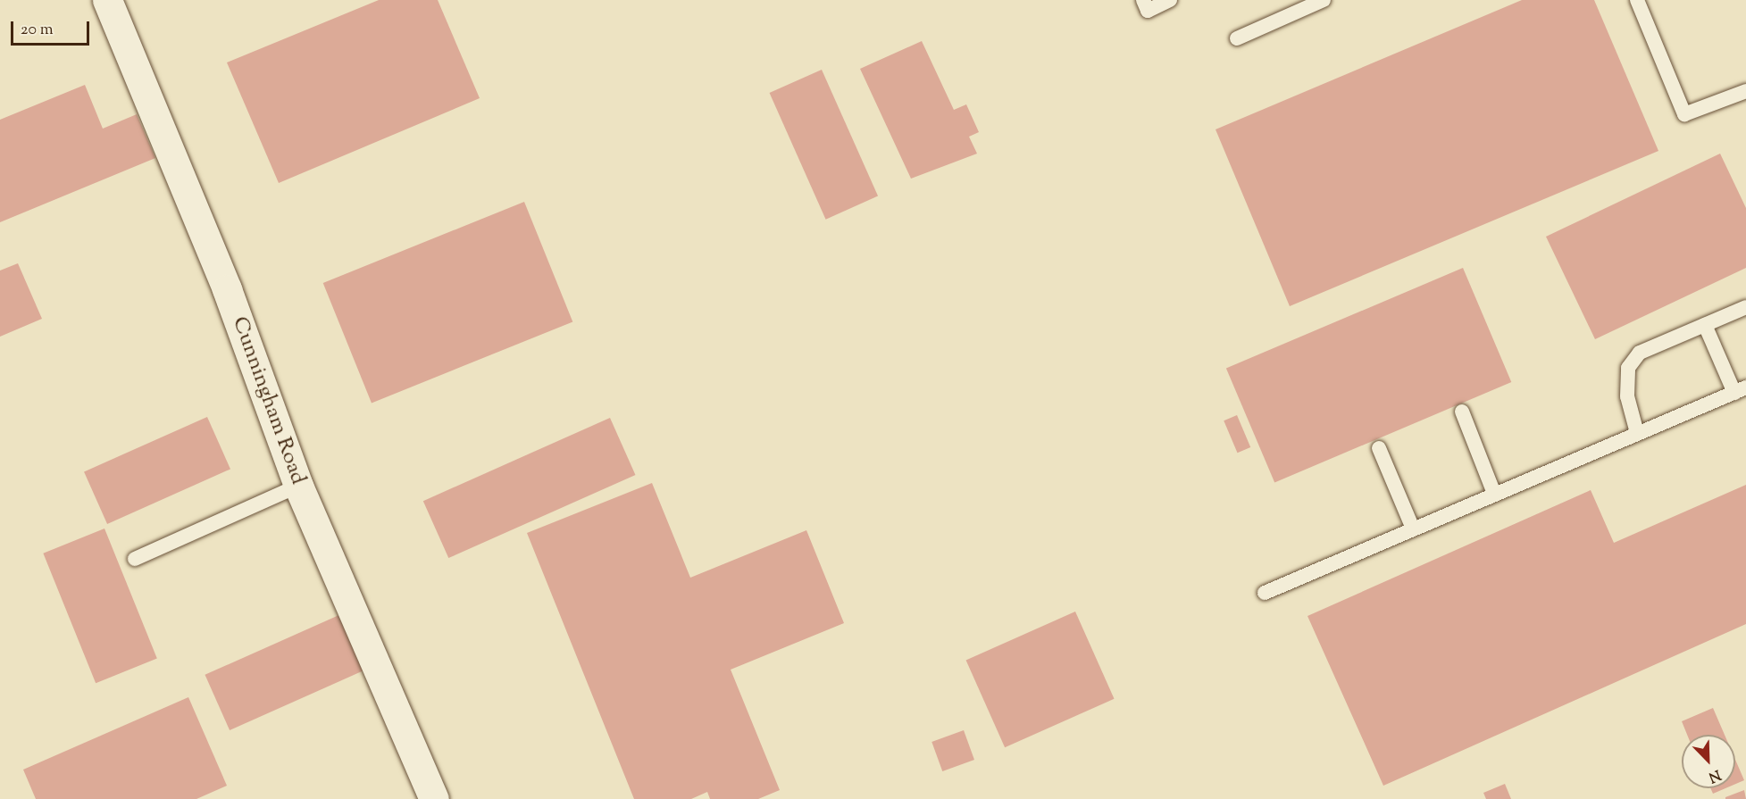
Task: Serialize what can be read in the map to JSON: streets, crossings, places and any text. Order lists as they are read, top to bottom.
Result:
{
  "streets": {
    "street": ["Cunningham Road"]
  },
  "scale_bar": "20 m",
  "north": "bottom right"
}
